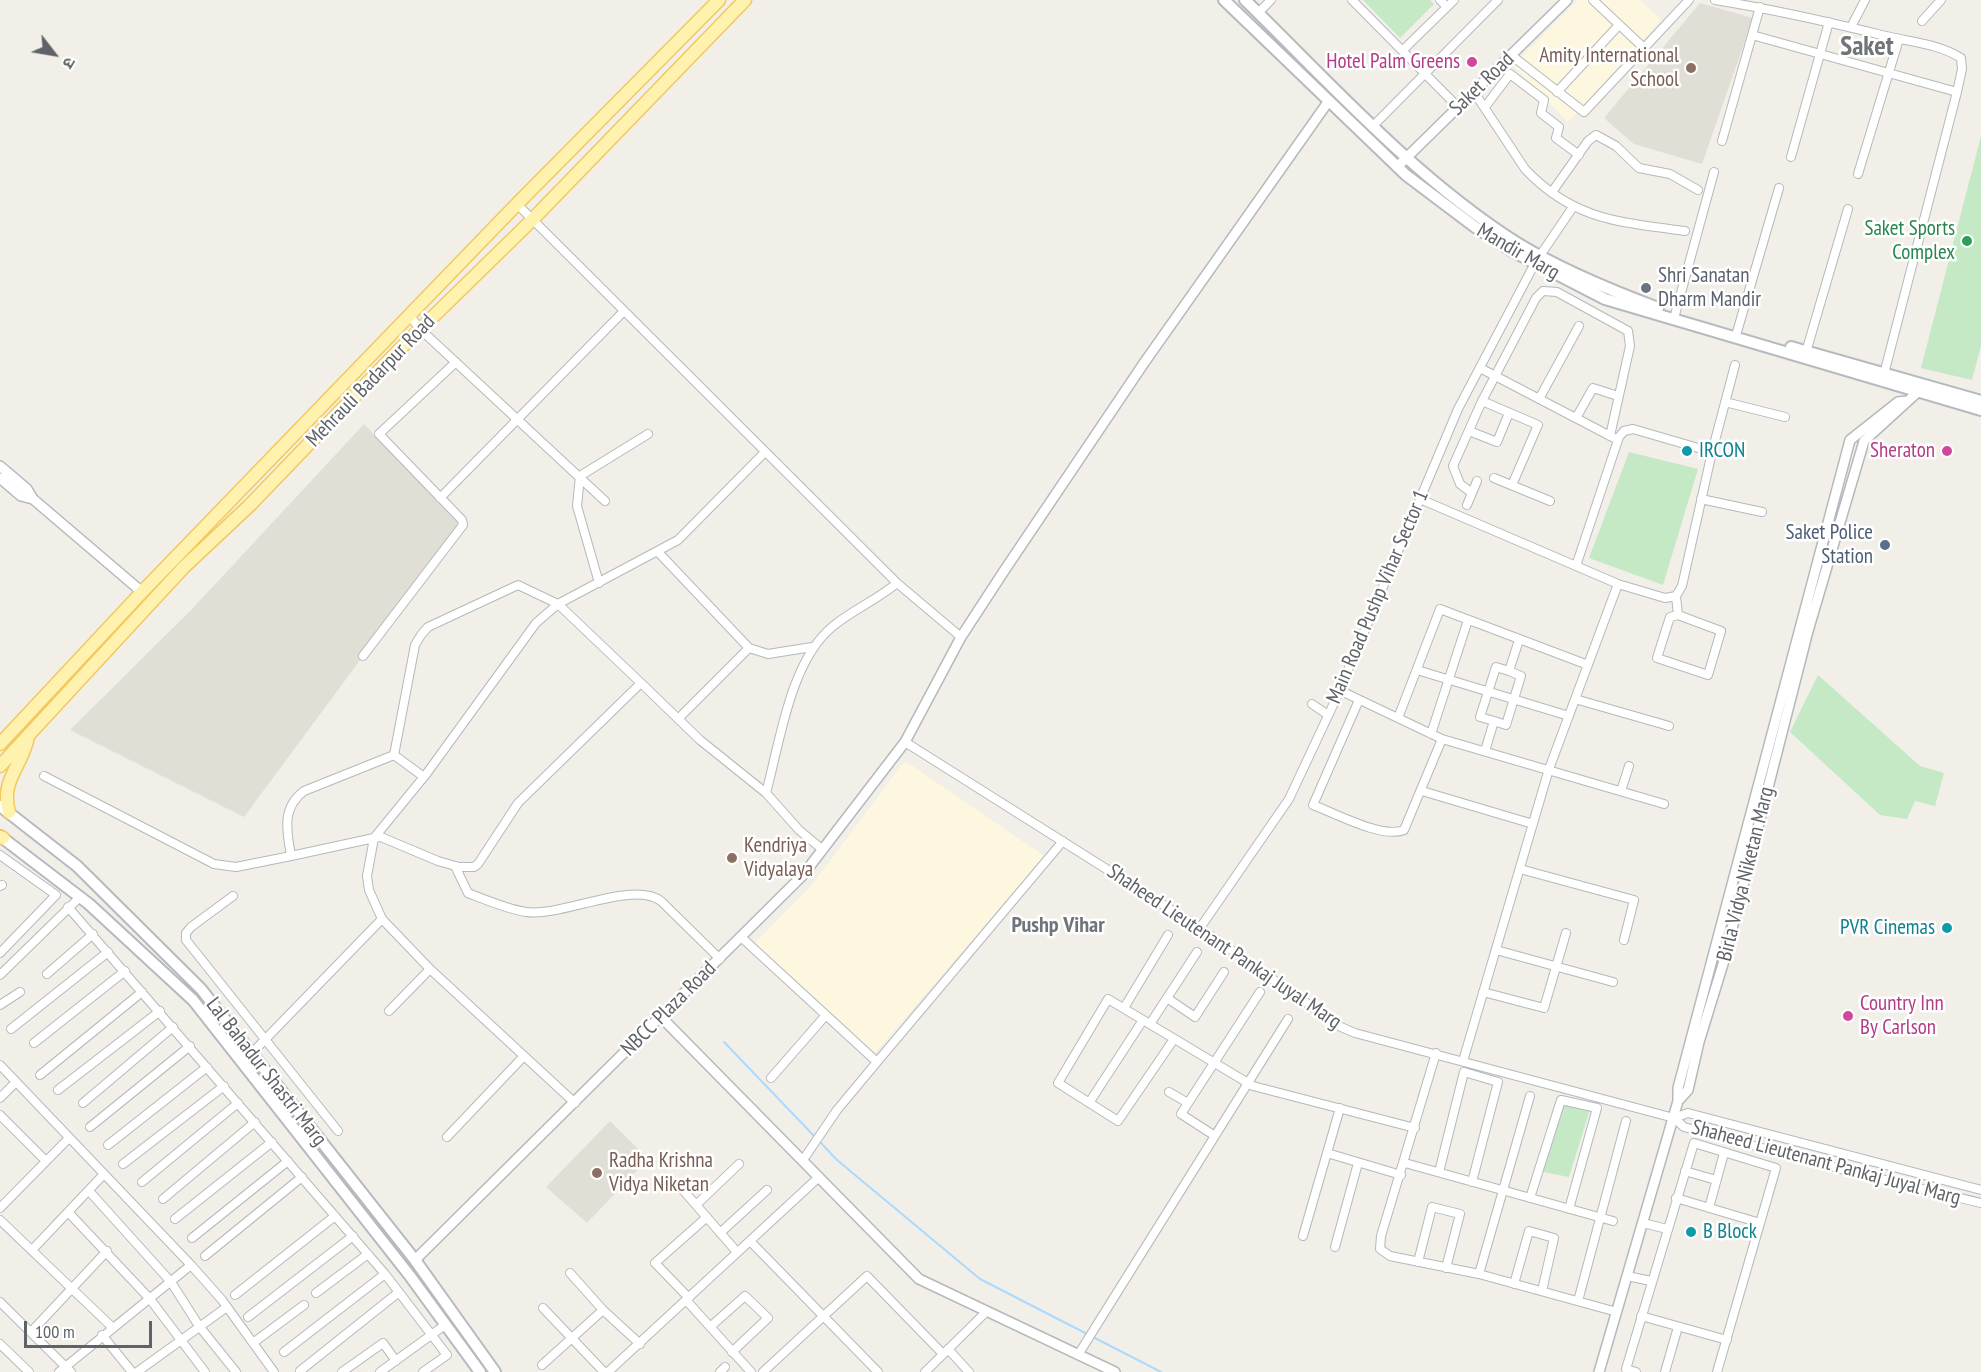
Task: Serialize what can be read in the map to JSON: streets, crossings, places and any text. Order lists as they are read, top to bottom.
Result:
{
  "streets": {
    "main road": ["Mandir Marg", "Mehrauli Badarpur Road", "Lal Bahadur Shastri Marg"],
    "street": [
      "Saket Road",
      "Main Road Pushp Vihar Sector 1",
      "Birla Vidya Niketan Marg",
      "Shaheed Lieutenant Pankaj Juyal Marg",
      "NBCC Plaza Road"
    ]
  },
  "crossings": [
    ["Saket Road", "Mandir Marg"],
    ["Mandir Marg", "Main Road Pushp Vihar Sector 1"],
    ["Mandir Marg", "NBCC Plaza Road"],
    ["Main Road Pushp Vihar Sector 1", "Shaheed Lieutenant Pankaj Juyal Marg"],
    ["Birla Vidya Niketan Marg", "Shaheed Lieutenant Pankaj Juyal Marg"],
    ["Shaheed Lieutenant Pankaj Juyal Marg", "NBCC Plaza Road"],
    ["NBCC Plaza Road", "Lal Bahadur Shastri Marg"]
  ],
  "districts": ["Saket", "Pushp Vihar"],
  "places": [
    "Hotel Palm Greens",
    "Amity International School",
    "Saket Sports Complex",
    "Shri Sanatan Dharm Mandir",
    "IRCON",
    "Sheraton",
    "Saket Police Station",
    "Kendriya Vidyalaya",
    "PVR Cinemas",
    "Country Inn By Carlson",
    "Radha Krishna Vidya Niketan",
    "B Block"
  ],
  "scale_bar": "100 m",
  "north": "bottom right"
}
